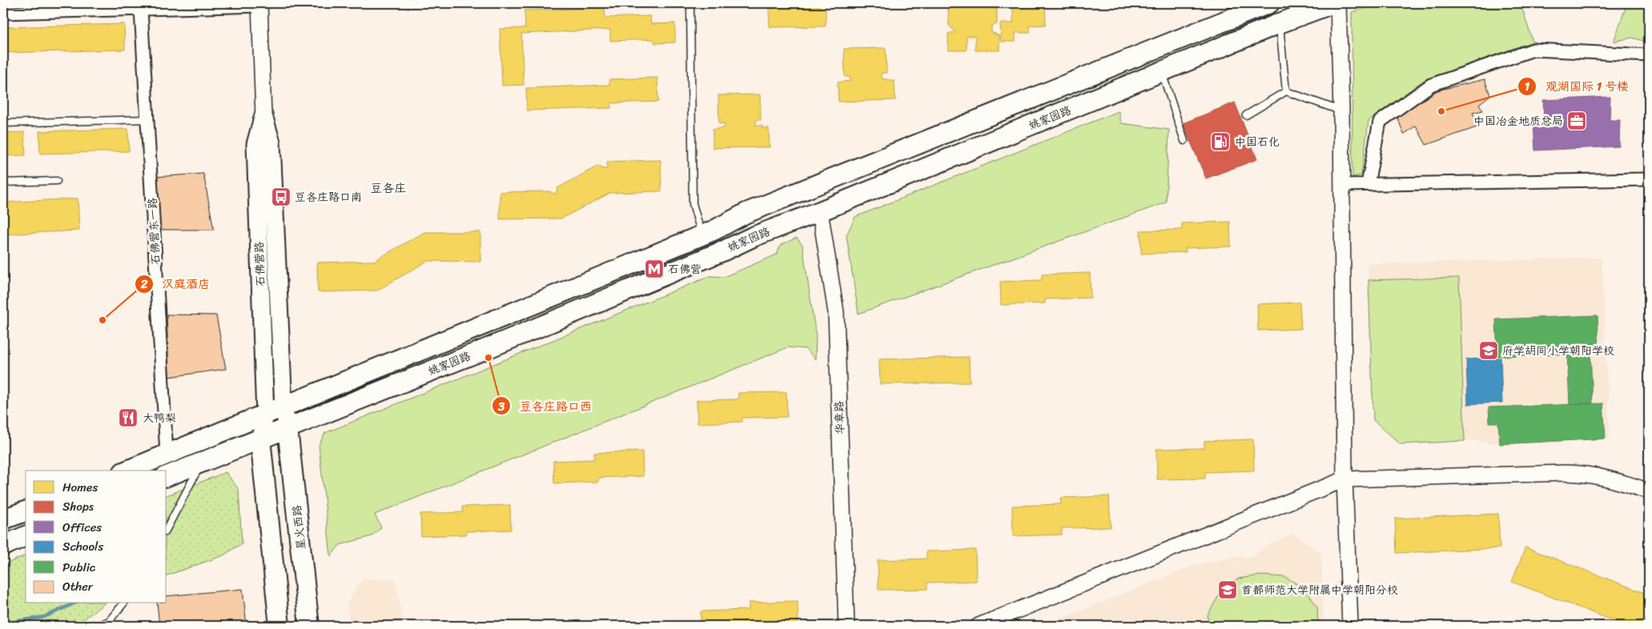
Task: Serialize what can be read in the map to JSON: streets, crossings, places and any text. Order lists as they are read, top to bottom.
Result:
{
  "streets": {
    "main road": ["姚家园路", "石佛营路", "星火西路"],
    "street": ["石佛营东一路", "华章路"]
  },
  "crossings": [
    ["姚家园路", "石佛营东一路"],
    ["姚家园路", "石佛营路"],
    ["姚家园路", "华章路"],
    ["姚家园路", "星火西路"],
    ["石佛营路", "星火西路"]
  ],
  "districts": ["豆各庄"],
  "places": {
    "other": ["观湖国际 1 号楼", "汉庭酒店", "豆各庄路口西"],
    "office": ["中国冶金地质总局"],
    "fuel station": ["中国石化"],
    "bus stop": ["豆各庄路口南"],
    "metro station": ["石佛营"],
    "school or university": ["府学胡同小学朝阳学校", "首都师范大学附属中学朝阳分校"],
    "restaurant": ["大鸭梨"]
  },
  "legend": [
    "Homes",
    "Shops",
    "Offices",
    "Schools",
    "Public",
    "Other"
  ]
}
